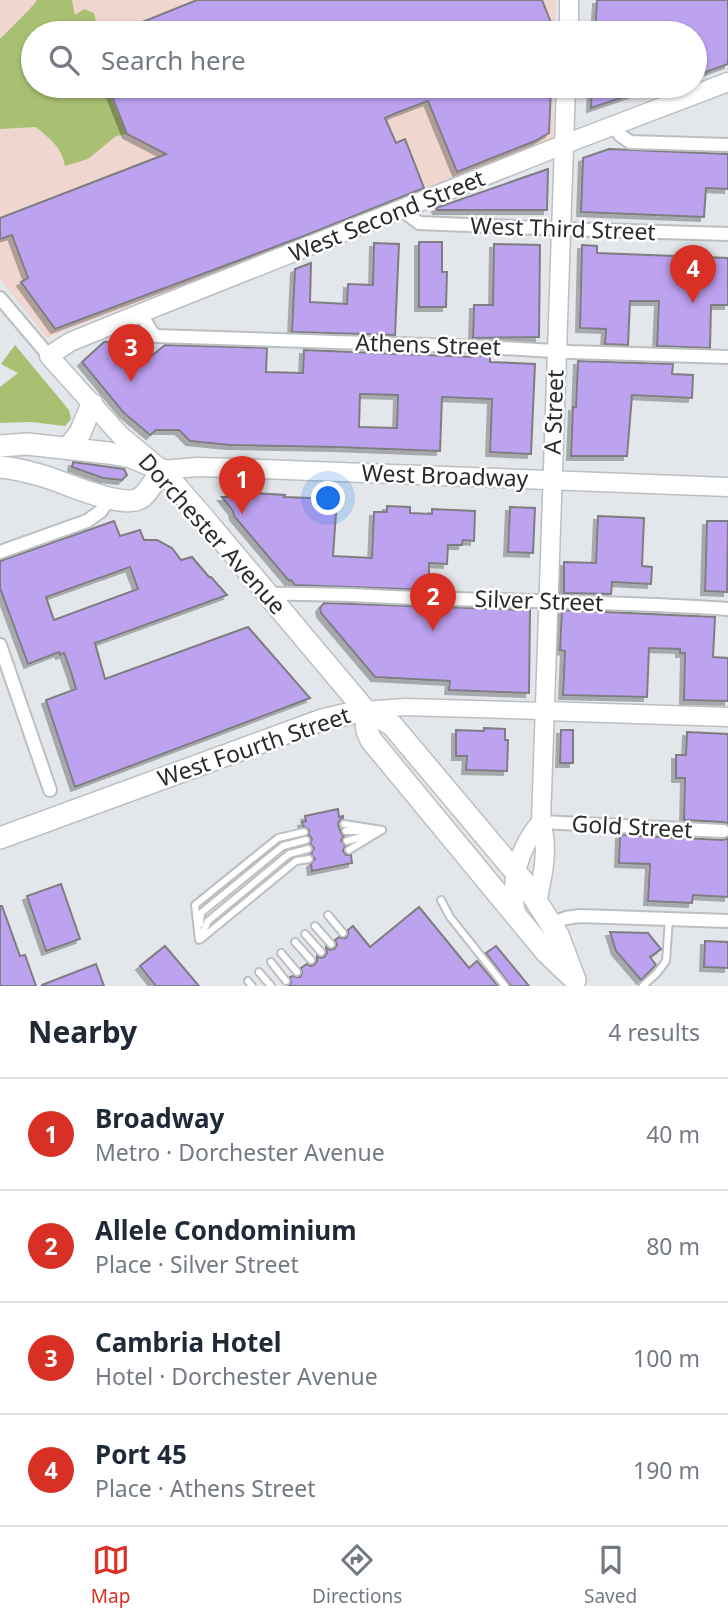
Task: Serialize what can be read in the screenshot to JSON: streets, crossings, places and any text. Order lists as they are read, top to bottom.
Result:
{
  "streets": {
    "main road": [
      "West Second Street",
      "A Street",
      "West Broadway",
      "Dorchester Avenue",
      "West Fourth Street"
    ],
    "street": [
      "West Third Street",
      "Athens Street",
      "Silver Street",
      "Gold Street"
    ]
  },
  "crossings": [
    ["West Second Street", "West Third Street"],
    ["West Second Street", "Athens Street"],
    ["West Second Street", "A Street"],
    ["West Second Street", "Dorchester Avenue"],
    ["West Third Street", "A Street"],
    ["Athens Street", "A Street"],
    ["A Street", "West Broadway"],
    ["A Street", "Dorchester Avenue"],
    ["A Street", "Silver Street"],
    ["A Street", "West Fourth Street"],
    ["A Street", "Gold Street"],
    ["West Broadway", "Dorchester Avenue"],
    ["Dorchester Avenue", "Silver Street"],
    ["Dorchester Avenue", "West Fourth Street"]
  ],
  "page": {
    "search": "Search here",
    "pins": [
      "4",
      "3",
      "1",
      "2"
    ],
    "heading": ["Nearby", "4 results"],
    "list": [
      {
        "mark": "1",
        "name": "Broadway",
        "note": "Metro · Dorchester Avenue",
        "value": "40 m"
      },
      {
        "mark": "2",
        "name": "Allele Condominium",
        "note": "Place · Silver Street",
        "value": "80 m"
      },
      {
        "mark": "3",
        "name": "Cambria Hotel",
        "note": "Hotel · Dorchester Avenue",
        "value": "100 m"
      },
      {
        "mark": "4",
        "name": "Port 45",
        "note": "Place · Athens Street",
        "value": "190 m"
      }
    ],
    "nav": ["Map", "Directions", "Saved"]
  }
}
